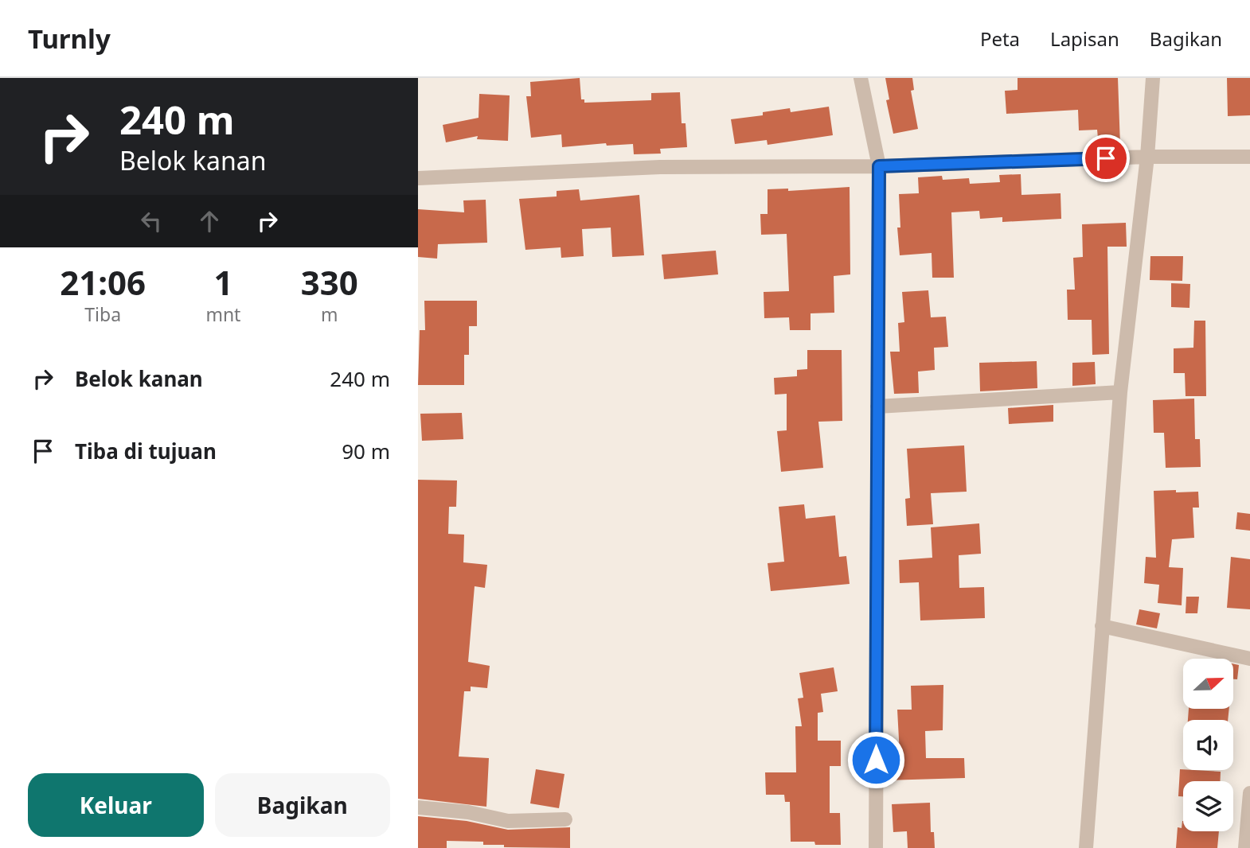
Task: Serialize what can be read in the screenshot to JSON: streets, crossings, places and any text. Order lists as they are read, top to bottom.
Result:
{
  "north": "right",
  "page": {
    "header": "Turnly",
    "nav": ["Peta", "Lapisan", "Bagikan"],
    "turn": ["240 m", "Belok kanan"],
    "eta": [
      "21:06",
      "Tiba",
      "1",
      "mnt",
      "330",
      "m"
    ],
    "list": [
      {
        "name": "Belok kanan",
        "value": "240 m"
      },
      {
        "name": "Tiba di tujuan",
        "value": "90 m"
      }
    ],
    "buttons": ["Keluar", "Bagikan"]
  }
}
